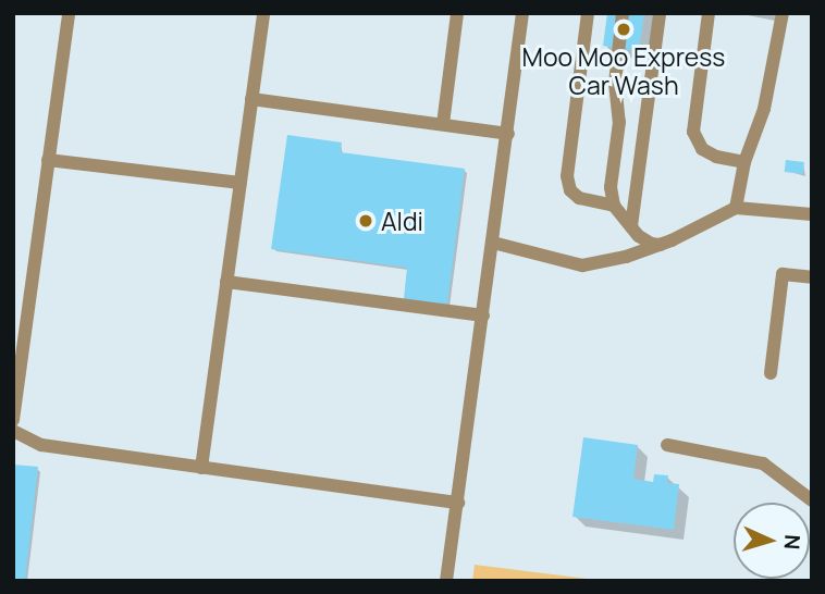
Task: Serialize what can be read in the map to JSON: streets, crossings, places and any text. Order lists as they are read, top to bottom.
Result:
{
  "places": ["Moo Moo Express Car Wash", "Aldi"],
  "north": "right"
}
